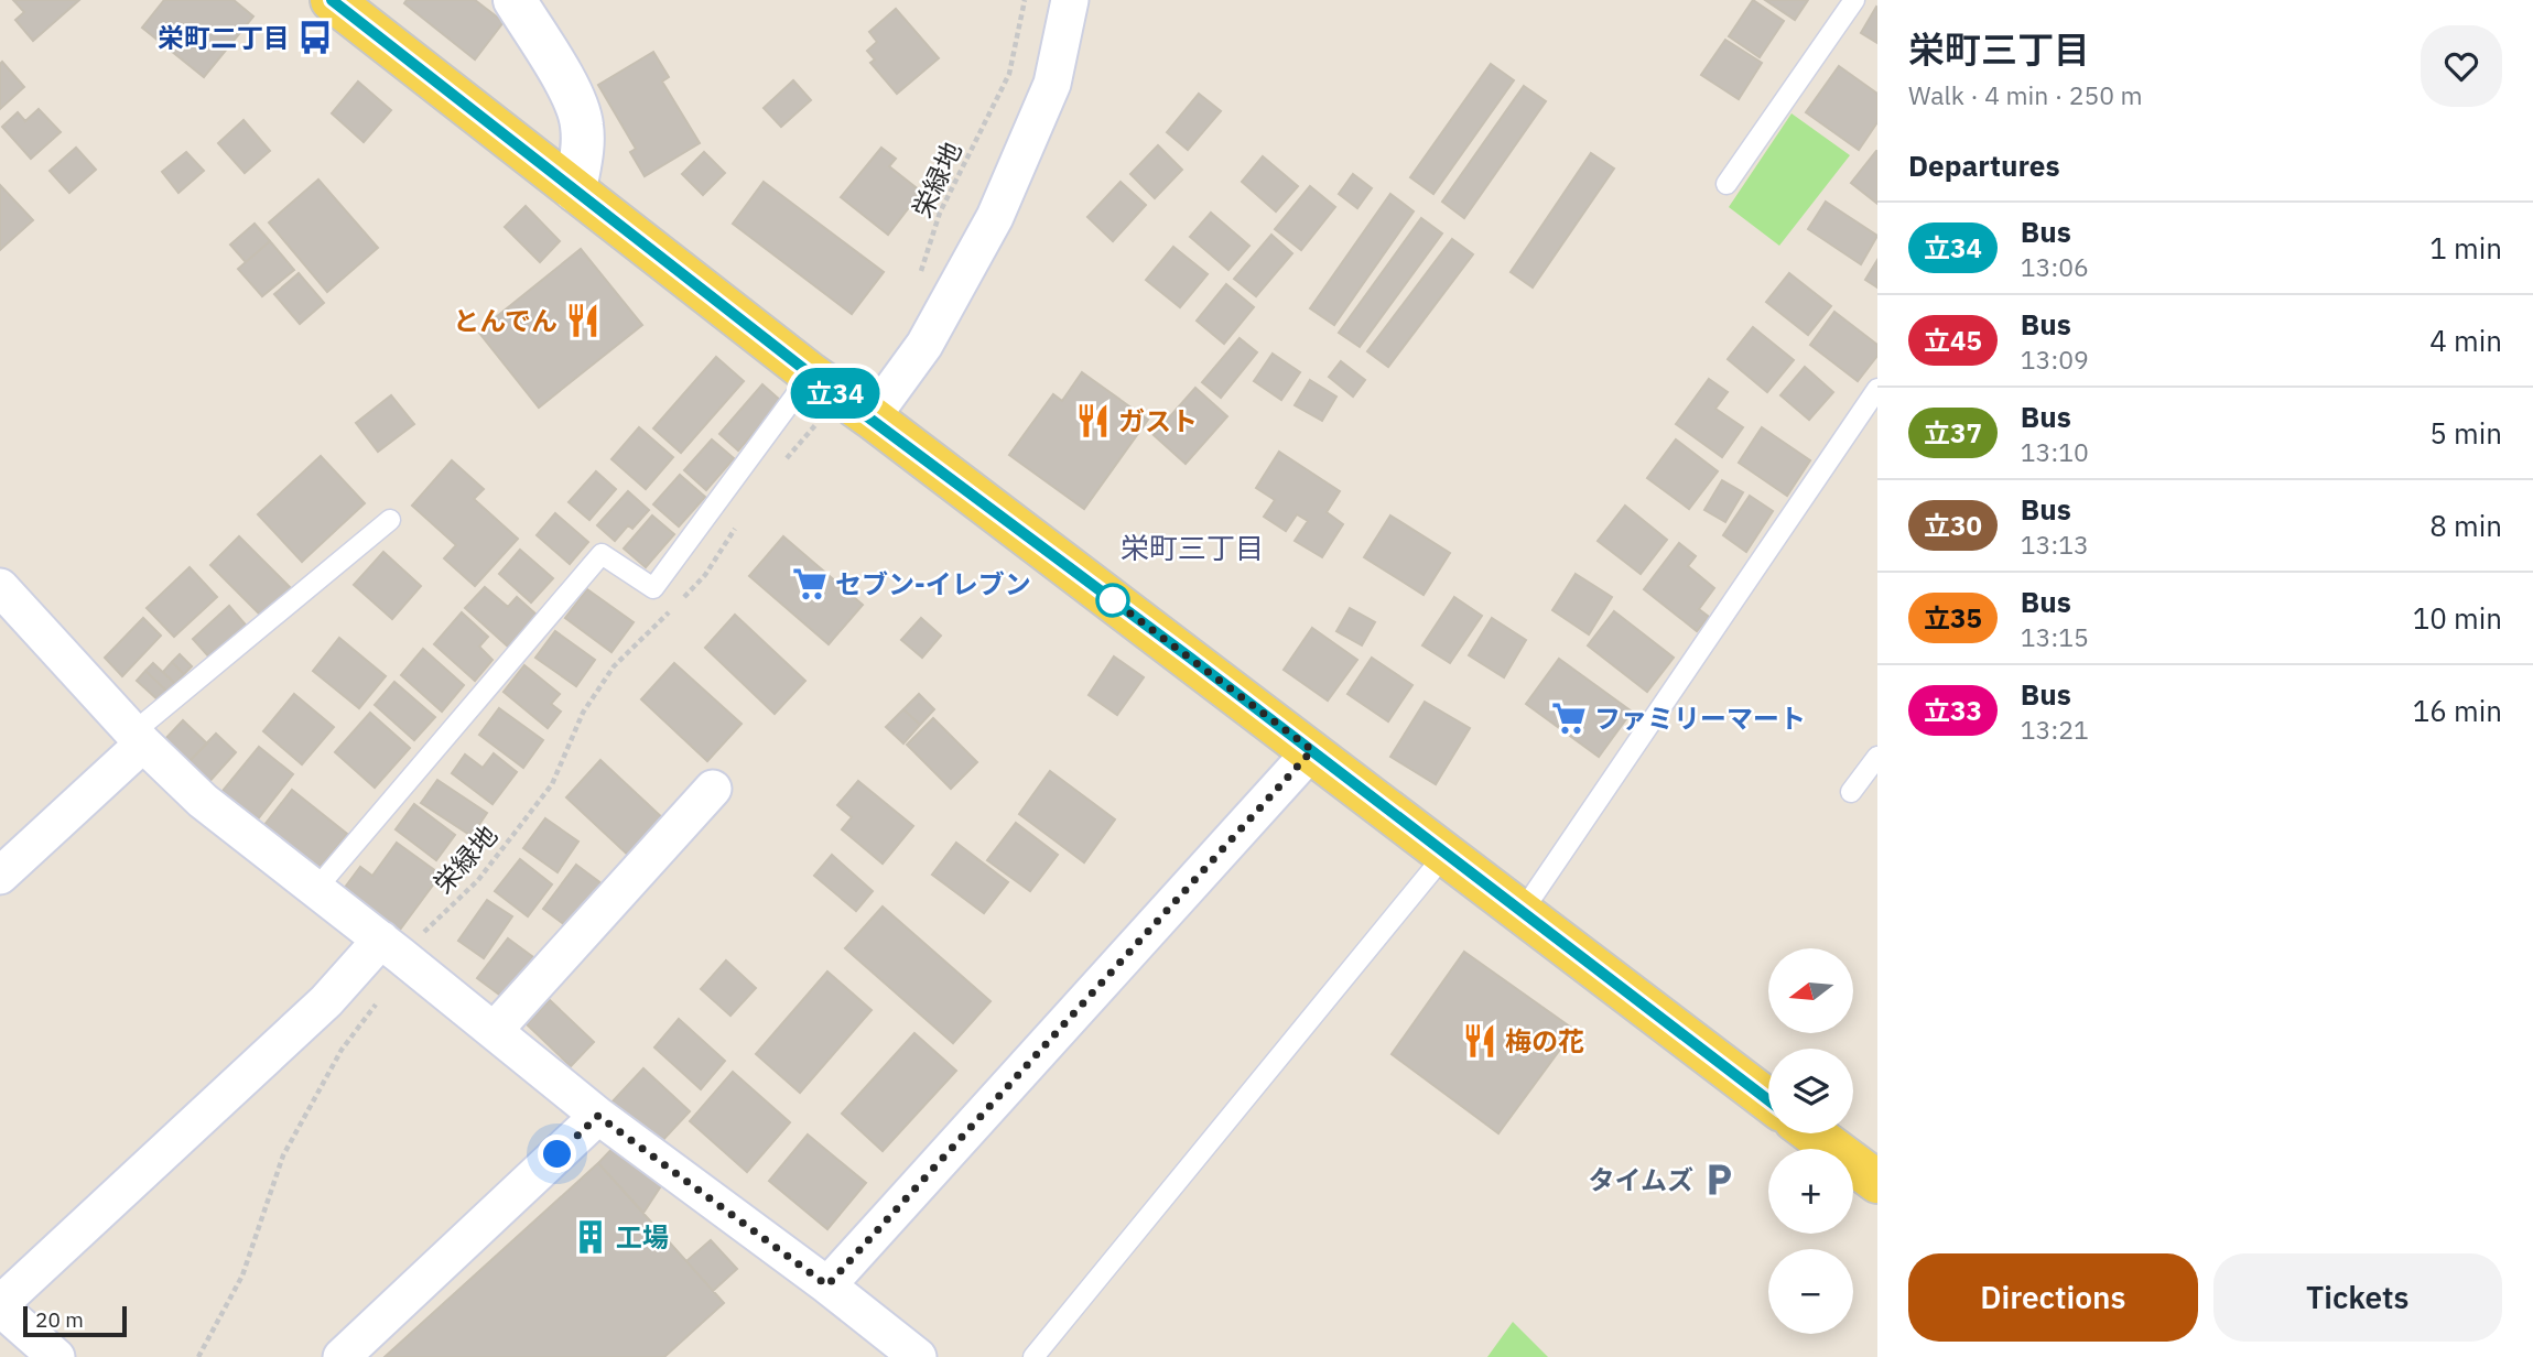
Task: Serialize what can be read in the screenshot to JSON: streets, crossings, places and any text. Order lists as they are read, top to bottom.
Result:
{
  "streets": {
    "path": ["栄緑地"]
  },
  "districts": ["栄町三丁目"],
  "places": {
    "bus stop": ["栄町二丁目"],
    "restaurant": ["とんでん", "ガスト", "梅の花"],
    "supermarket": ["セブン-イレブン", "ファミリーマート"],
    "parking": ["タイムズ"],
    "building": ["工場"]
  },
  "lines": ["bus line 立34"],
  "scale_bar": "20 m",
  "north": "left",
  "page": {
    "on_map": "立34",
    "heading": [
      ["栄町三丁目", "Walk · 4 min · 250 m"],
      "Departures"
    ],
    "list": [
      {
        "mark": "立34",
        "name": "Bus",
        "note": "13:06",
        "value": "1 min"
      },
      {
        "mark": "立45",
        "name": "Bus",
        "note": "13:09",
        "value": "4 min"
      },
      {
        "mark": "立37",
        "name": "Bus",
        "note": "13:10",
        "value": "5 min"
      },
      {
        "mark": "立30",
        "name": "Bus",
        "note": "13:13",
        "value": "8 min"
      },
      {
        "mark": "立35",
        "name": "Bus",
        "note": "13:15",
        "value": "10 min"
      },
      {
        "mark": "立33",
        "name": "Bus",
        "note": "13:21",
        "value": "16 min"
      }
    ],
    "map_buttons": ["+", "−"],
    "buttons": ["Directions", "Tickets"],
    "scale": "20 m"
  }
}
